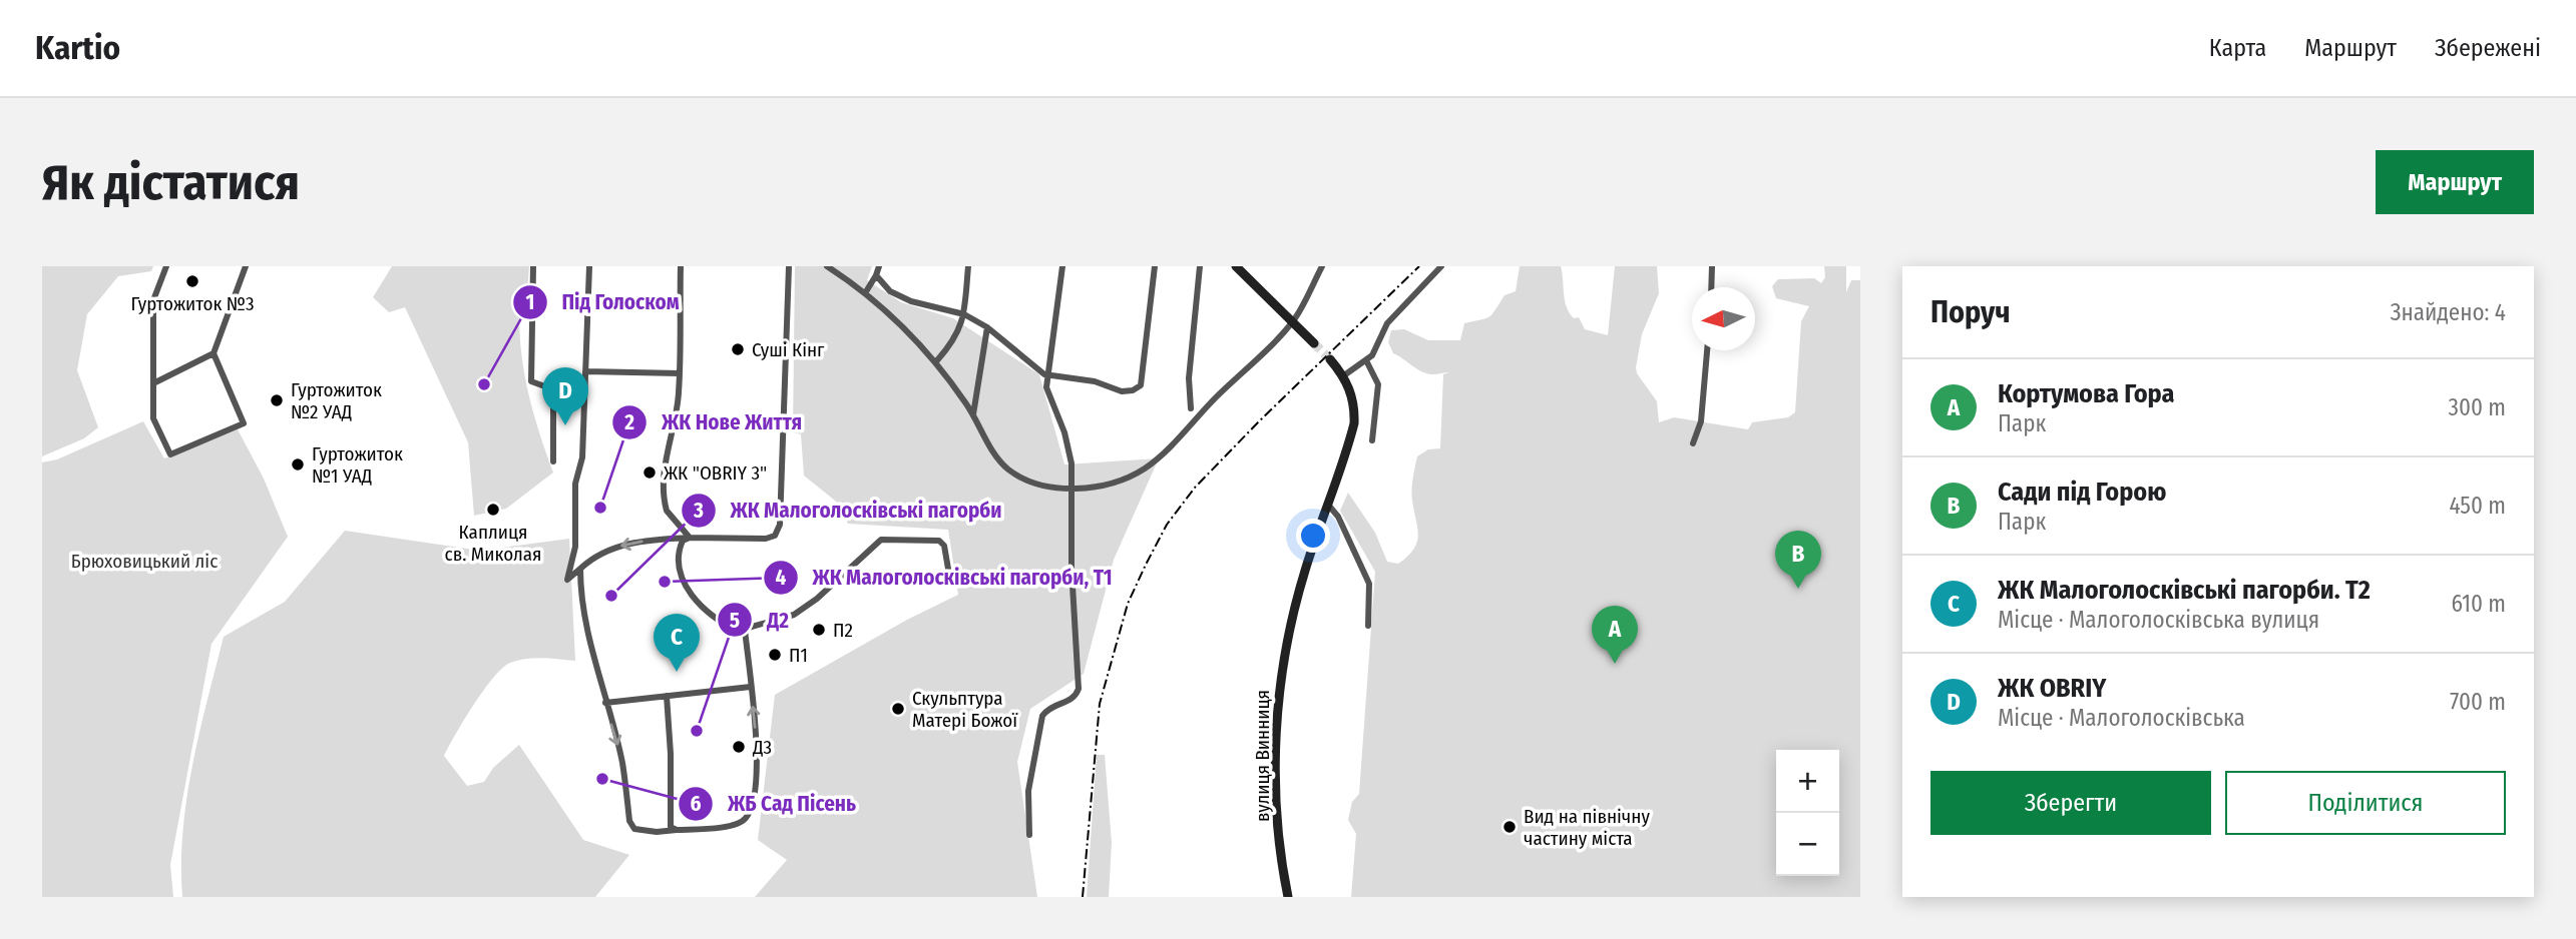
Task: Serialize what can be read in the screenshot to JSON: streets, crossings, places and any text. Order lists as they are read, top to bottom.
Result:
{
  "streets": {
    "main road": ["вулиця Винниця"]
  },
  "parks": ["Брюховицький ліс"],
  "places": [
    "Гуртожиток №3",
    "Суші Кінг",
    "Під Голоском",
    "Гуртожиток №2 УАД",
    "Гуртожиток №1 УАД",
    "ЖК \"OBRIY 3\"",
    "ЖК Нове Життя",
    "Каплиця св. Миколая",
    "ЖК Малоголосківські пагорби, Т1",
    "ЖК Малоголосківські пагорби",
    "П2",
    "П1",
    "Скульптура Матері Божої",
    "Д2",
    "Д3",
    "ЖБ Сад Пісень",
    "Вид на північну частину міста"
  ],
  "north": "left",
  "page": {
    "header": "Kartio",
    "nav": ["Карта", "Маршрут", "Збережені"],
    "buttons": [
      "Маршрут",
      ["Зберегти", "Поділитися"]
    ],
    "title": "Як дістатися",
    "heading": ["Поруч", "Знайдено: 4"],
    "list": [
      {
        "mark": "A",
        "name": "Кортумова Гора",
        "note": "Парк",
        "value": "300 m"
      },
      {
        "mark": "B",
        "name": "Сади під Горою",
        "note": "Парк",
        "value": "450 m"
      },
      {
        "mark": "C",
        "name": "ЖК Малоголосківські пагорби. Т2",
        "note": "Місце · Малоголосківська вулиця",
        "value": "610 m"
      },
      {
        "mark": "D",
        "name": "ЖК OBRIY",
        "note": "Місце · Малоголосківська",
        "value": "700 m"
      }
    ],
    "pins": [
      "D",
      "B",
      "A",
      "C"
    ],
    "map_buttons": ["+", "−"]
  }
}
